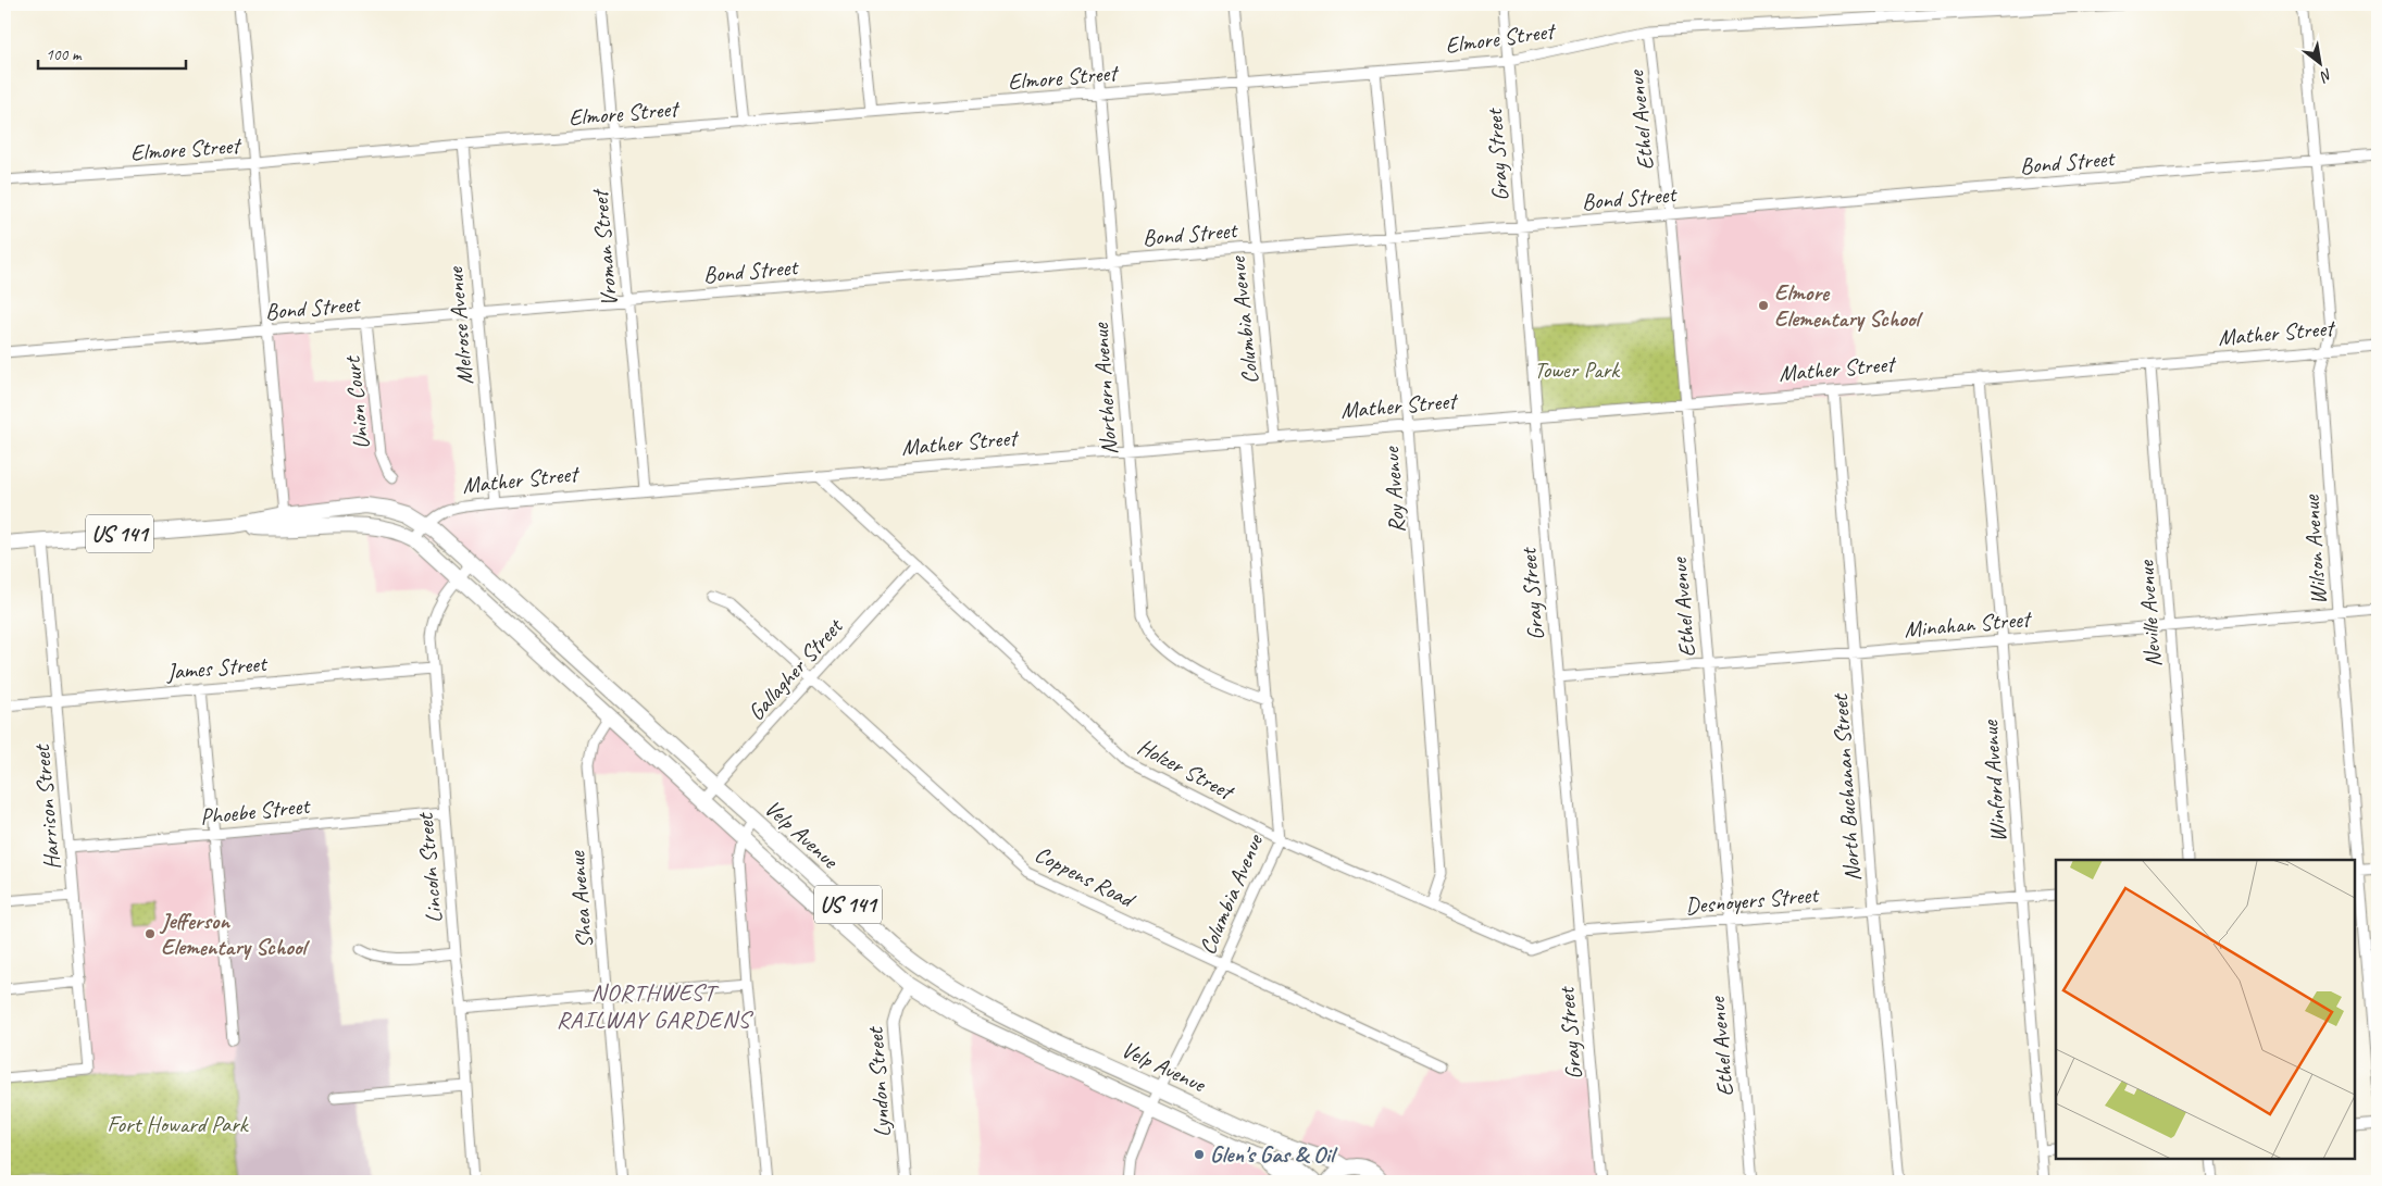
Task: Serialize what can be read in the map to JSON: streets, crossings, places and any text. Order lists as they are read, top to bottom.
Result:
{
  "streets": {
    "main road": ["US 141", "Velp Avenue"],
    "street": [
      "Elmore Street",
      "Ethel Avenue",
      "Gray Street",
      "Bond Street",
      "Vroman Street",
      "Columbia Avenue",
      "Melrose Avenue",
      "Mather Street",
      "Northern Avenue",
      "Union Court",
      "Roy Avenue",
      "Wilson Avenue",
      "Neville Avenue",
      "Minahan Street",
      "James Street",
      "Gallagher Street",
      "Holzer Street",
      "Winford Avenue",
      "North Buchanan Street",
      "Harrison Street",
      "Phoebe Street",
      "Lincoln Street",
      "Coppens Road",
      "Shea Avenue",
      "Desnoyers Street",
      "Lyndon Street"
    ]
  },
  "crossings": [
    ["Elmore Street", "Ethel Avenue"],
    ["Elmore Street", "Gray Street"],
    ["Elmore Street", "Vroman Street"],
    ["Elmore Street", "Columbia Avenue"],
    ["Elmore Street", "Melrose Avenue"],
    ["Elmore Street", "Northern Avenue"],
    ["Elmore Street", "Roy Avenue"],
    ["Ethel Avenue", "Bond Street"],
    ["Ethel Avenue", "Mather Street"],
    ["Ethel Avenue", "Minahan Street"],
    ["Ethel Avenue", "Desnoyers Street"],
    ["Gray Street", "Bond Street"],
    ["Gray Street", "Mather Street"],
    ["Gray Street", "Minahan Street"],
    ["Gray Street", "Holzer Street"],
    ["Gray Street", "Desnoyers Street"],
    ["Bond Street", "Vroman Street"],
    ["Bond Street", "Columbia Avenue"],
    ["Bond Street", "Melrose Avenue"],
    ["Bond Street", "Northern Avenue"],
    ["Bond Street", "Union Court"],
    ["Bond Street", "Roy Avenue"],
    ["Bond Street", "Wilson Avenue"],
    ["Vroman Street", "Mather Street"],
    ["Columbia Avenue", "Mather Street"],
    ["Columbia Avenue", "Northern Avenue"],
    ["Columbia Avenue", "Holzer Street"],
    ["Columbia Avenue", "Velp Avenue"],
    ["Columbia Avenue", "Coppens Road"],
    ["Melrose Avenue", "Mather Street"],
    ["Mather Street", "Northern Avenue"],
    ["Mather Street", "Roy Avenue"],
    ["Mather Street", "US 141"],
    ["Mather Street", "Wilson Avenue"],
    ["Mather Street", "Neville Avenue"],
    ["Mather Street", "Holzer Street"],
    ["Mather Street", "Winford Avenue"],
    ["Mather Street", "North Buchanan Street"],
    ["Mather Street", "Velp Avenue"],
    ["Roy Avenue", "Holzer Street"],
    ["US 141", "Harrison Street"],
    ["US 141", "Velp Avenue"],
    ["Wilson Avenue", "Minahan Street"],
    ["Neville Avenue", "Minahan Street"],
    ["Minahan Street", "Winford Avenue"],
    ["Minahan Street", "North Buchanan Street"],
    ["James Street", "Harrison Street"],
    ["James Street", "Lincoln Street"],
    ["Gallagher Street", "Holzer Street"],
    ["Gallagher Street", "Velp Avenue"],
    ["Gallagher Street", "Coppens Road"],
    ["Holzer Street", "Desnoyers Street"],
    ["Winford Avenue", "Desnoyers Street"],
    ["North Buchanan Street", "Desnoyers Street"],
    ["Harrison Street", "Phoebe Street"],
    ["Phoebe Street", "Lincoln Street"],
    ["Velp Avenue", "Lincoln Street"],
    ["Velp Avenue", "Shea Avenue"],
    ["Velp Avenue", "Lyndon Street"]
  ],
  "districts": ["NORTHWEST RAILWAY GARDENS"],
  "parks": ["Tower Park", "Fort Howard Park"],
  "places": ["Elmore Elementary School", "Jefferson Elementary School", "Glen's Gas & Oil"],
  "scale_bar": "100 m",
  "north": "bottom right"
}
